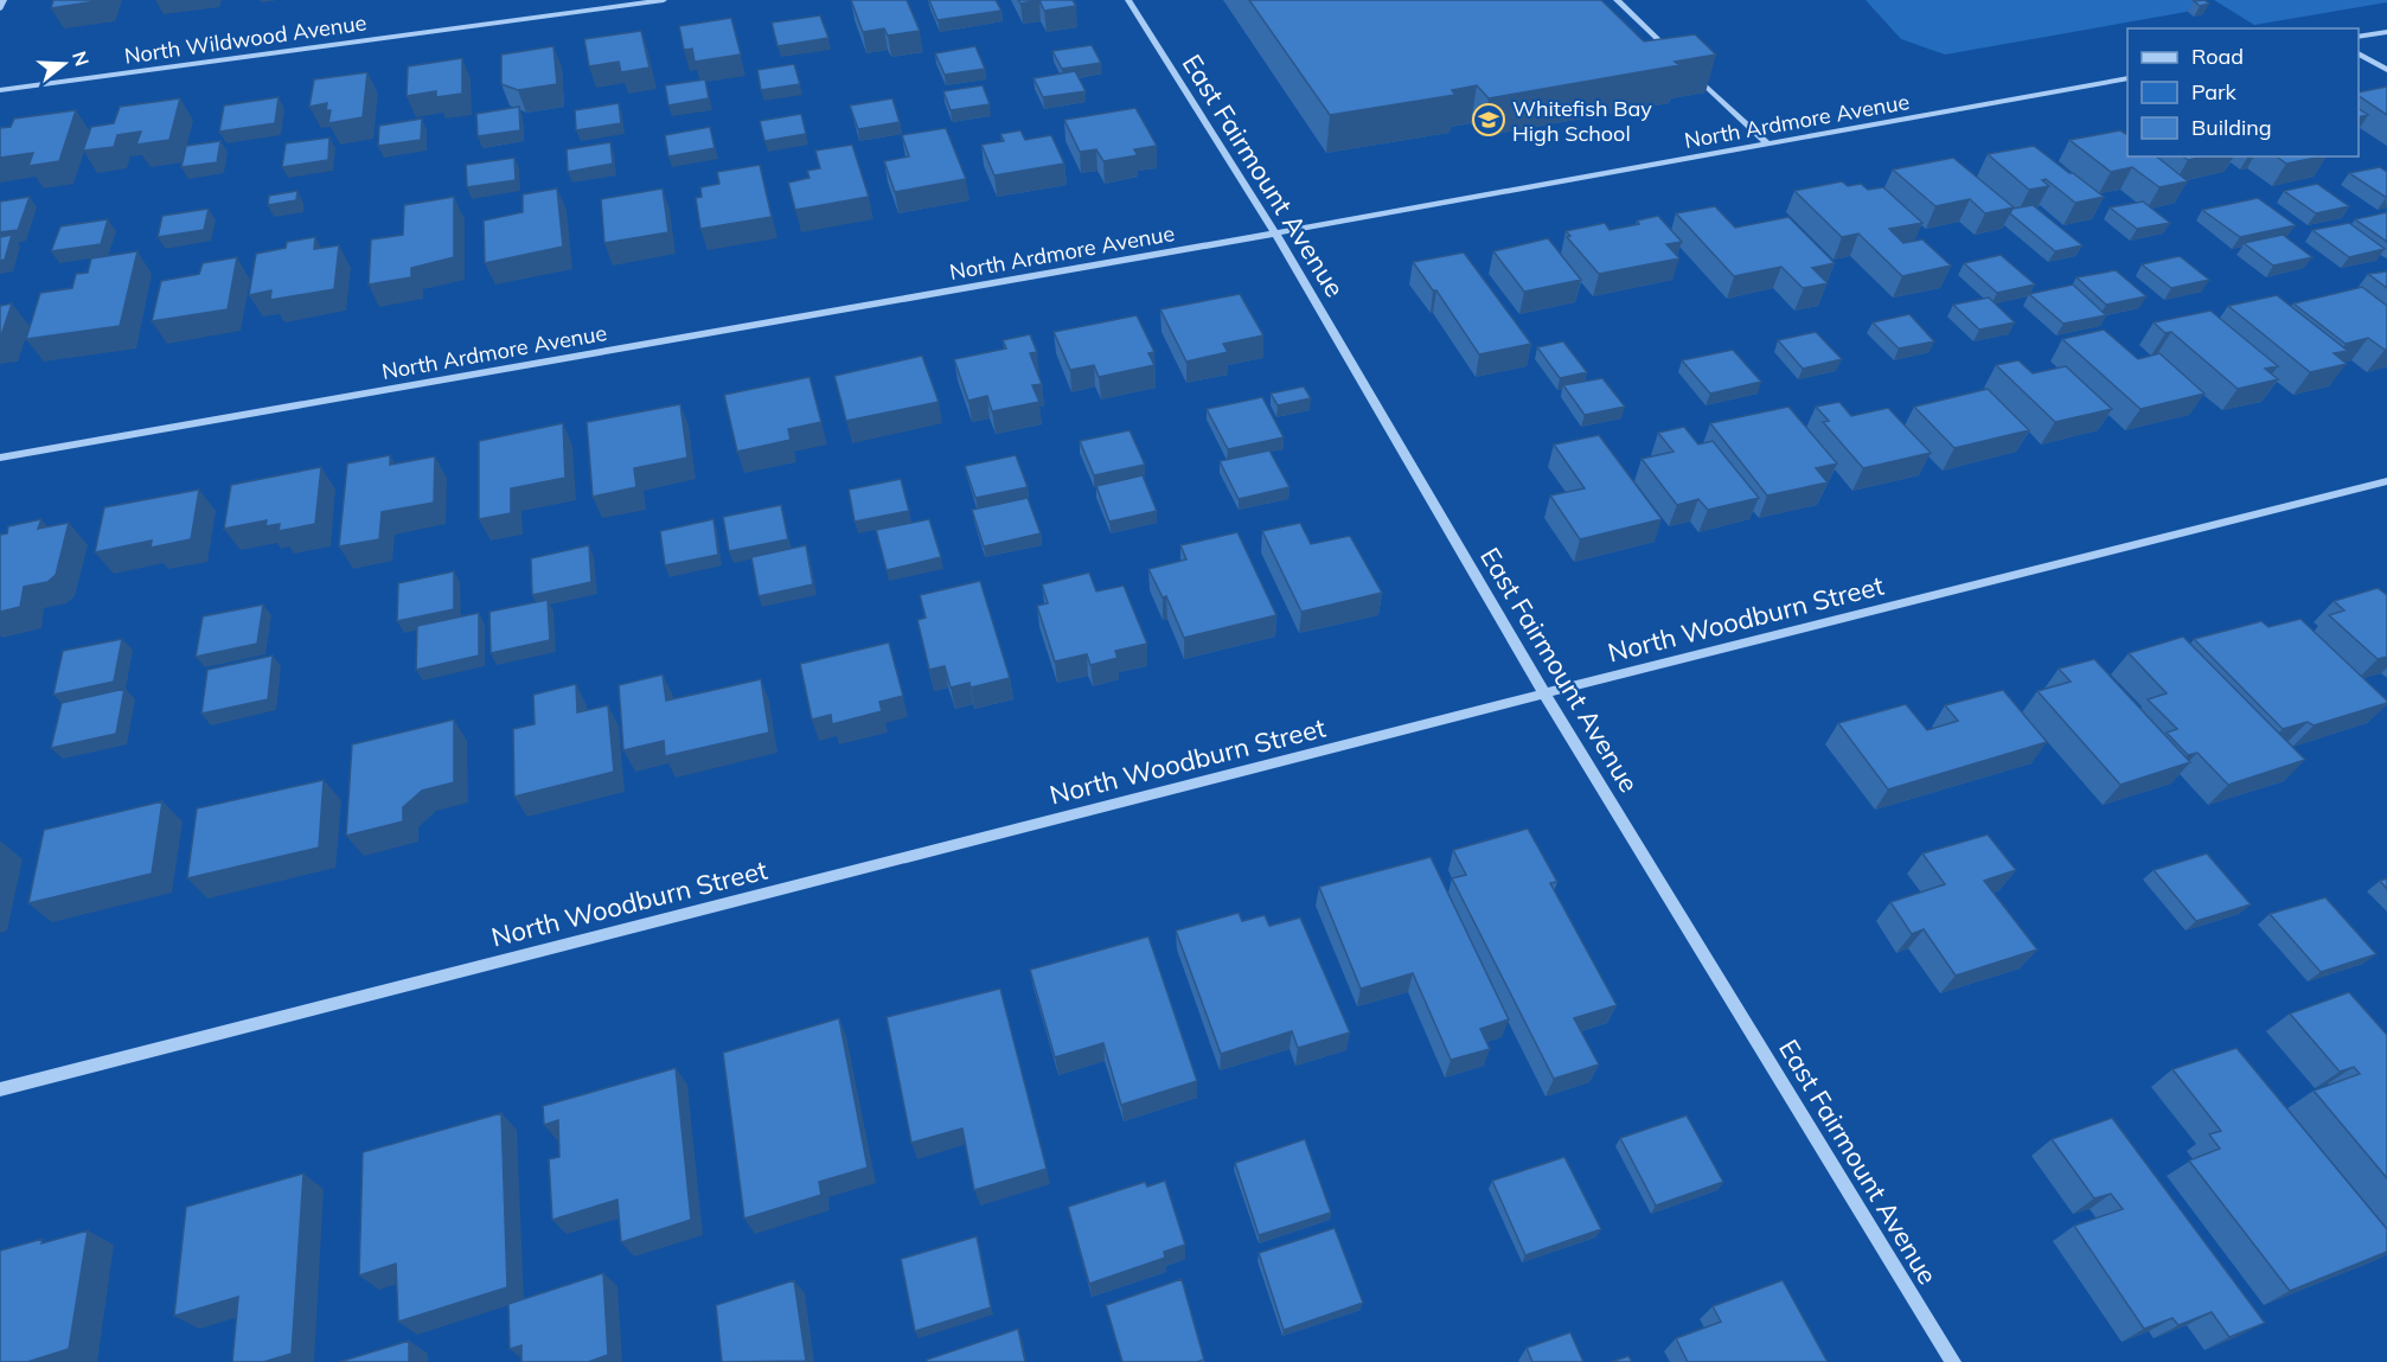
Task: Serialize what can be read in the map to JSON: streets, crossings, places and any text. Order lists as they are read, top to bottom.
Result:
{
  "streets": {
    "street": [
      "North Wildwood Avenue",
      "North Ardmore Avenue",
      "East Fairmount Avenue",
      "North Woodburn Street"
    ]
  },
  "crossings": [
    ["North Ardmore Avenue", "East Fairmount Avenue"],
    ["East Fairmount Avenue", "North Woodburn Street"]
  ],
  "places": {
    "school or university": ["Whitefish Bay High School"]
  },
  "legend": ["Road", "Park", "Building"],
  "north": "right"
}
